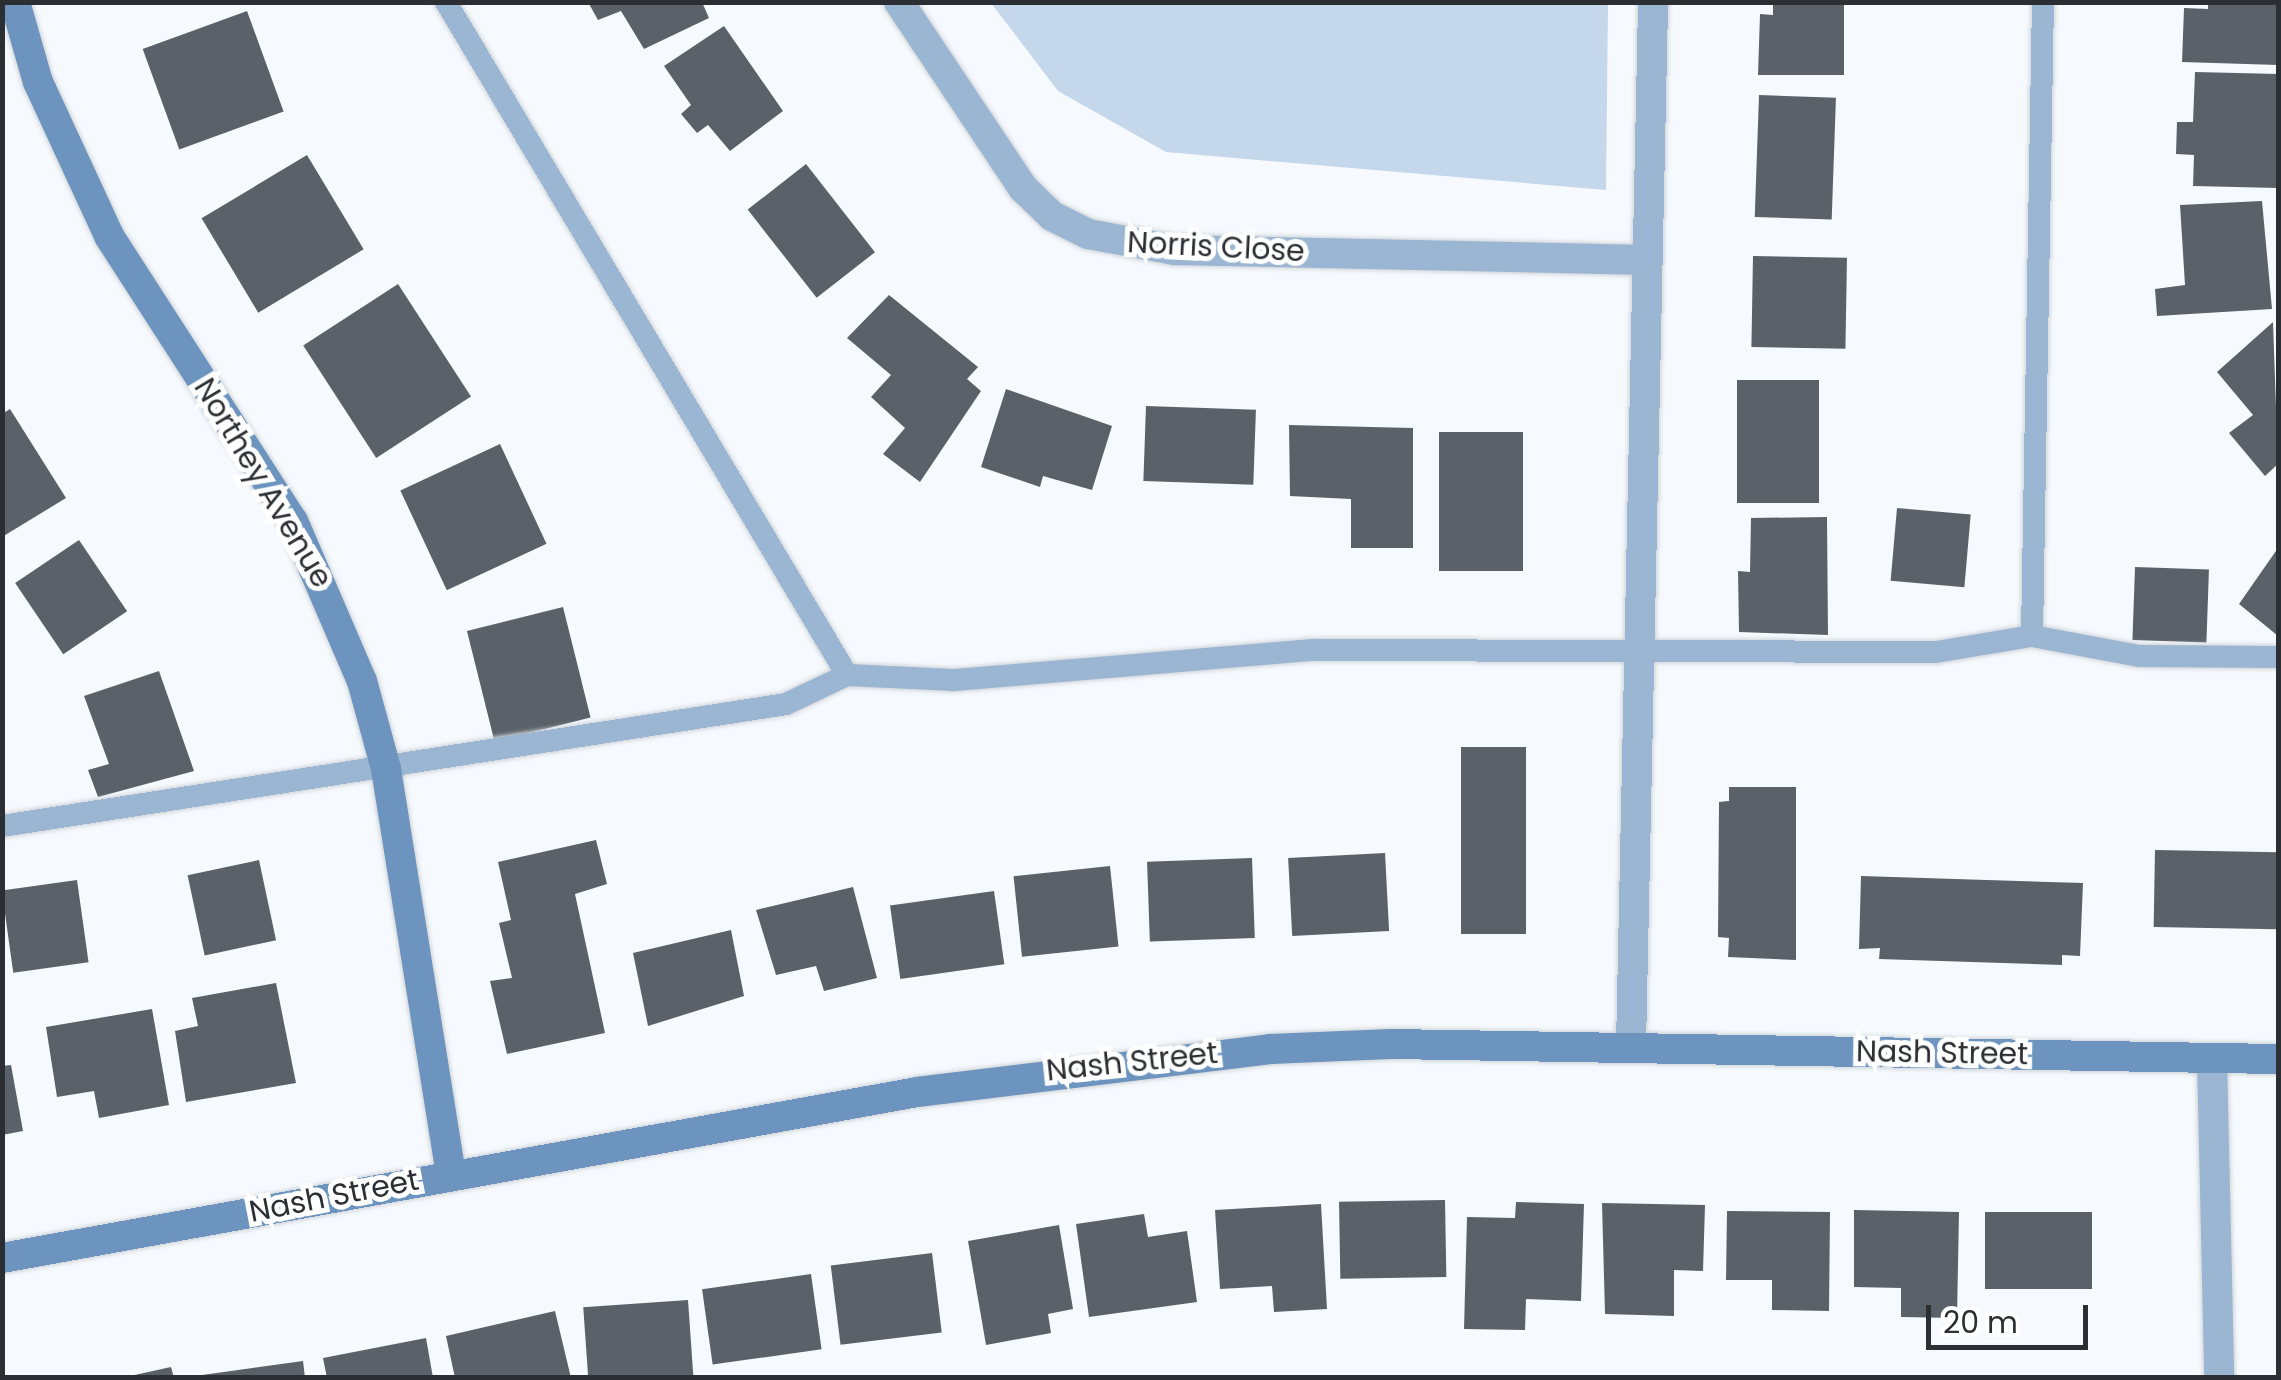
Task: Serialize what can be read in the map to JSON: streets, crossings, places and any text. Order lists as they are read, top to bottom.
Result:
{
  "streets": {
    "street": ["Norris Close", "Northey Avenue", "Nash Street"]
  },
  "crossings": [
    ["Northey Avenue", "Nash Street"]
  ],
  "scale_bar": "20 m"
}
